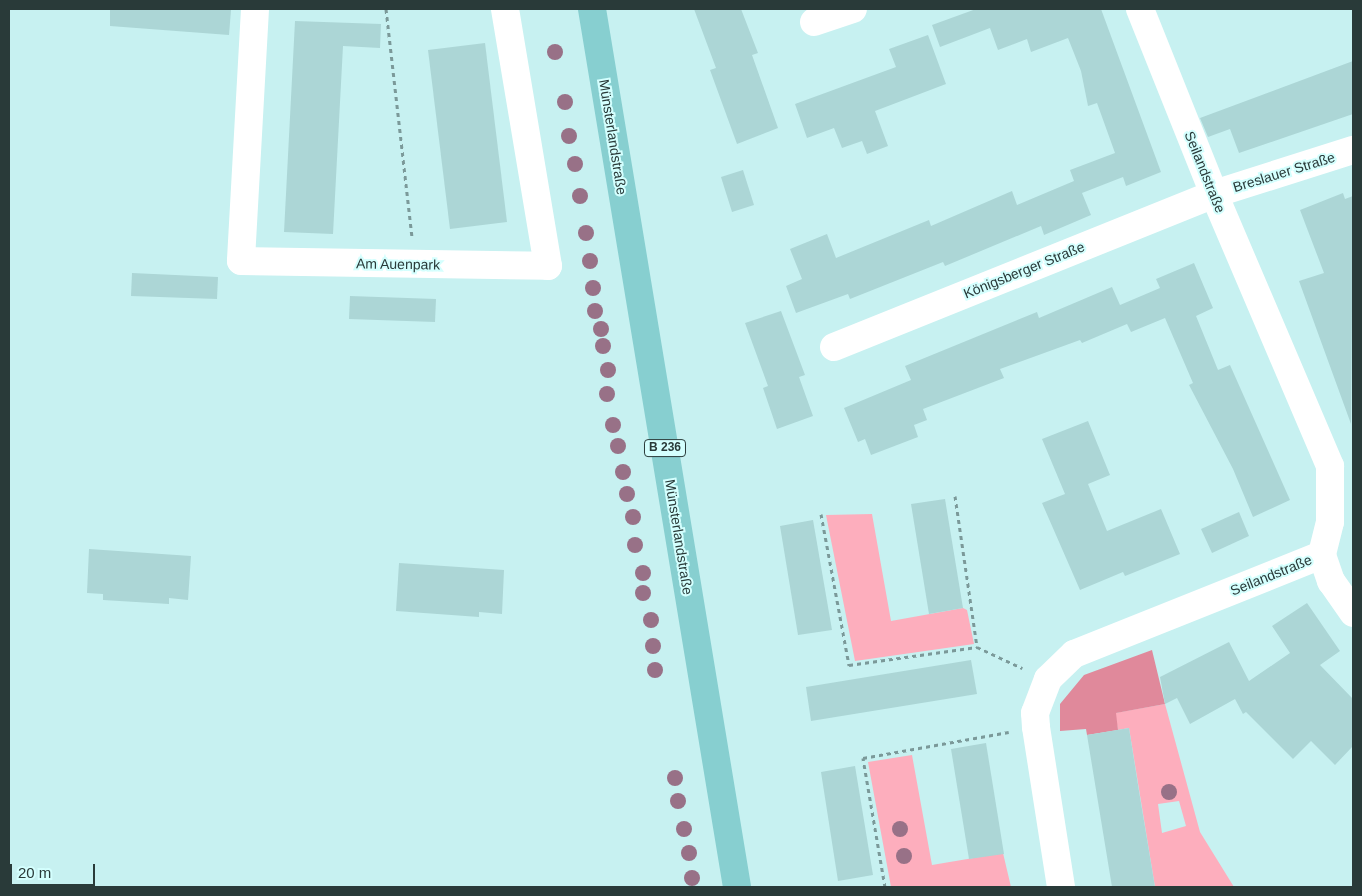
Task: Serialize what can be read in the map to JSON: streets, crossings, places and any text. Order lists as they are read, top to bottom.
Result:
{
  "streets": {
    "main road": ["Münsterlandstraße", "B 236"],
    "street": [
      "Seilandstraße",
      "Breslauer Straße",
      "Am Auenpark",
      "Königsberger Straße"
    ]
  },
  "crossings": [
    ["Seilandstraße", "Breslauer Straße"],
    ["Seilandstraße", "Königsberger Straße"],
    ["Breslauer Straße", "Königsberger Straße"]
  ],
  "scale_bar": "20 m"
}
